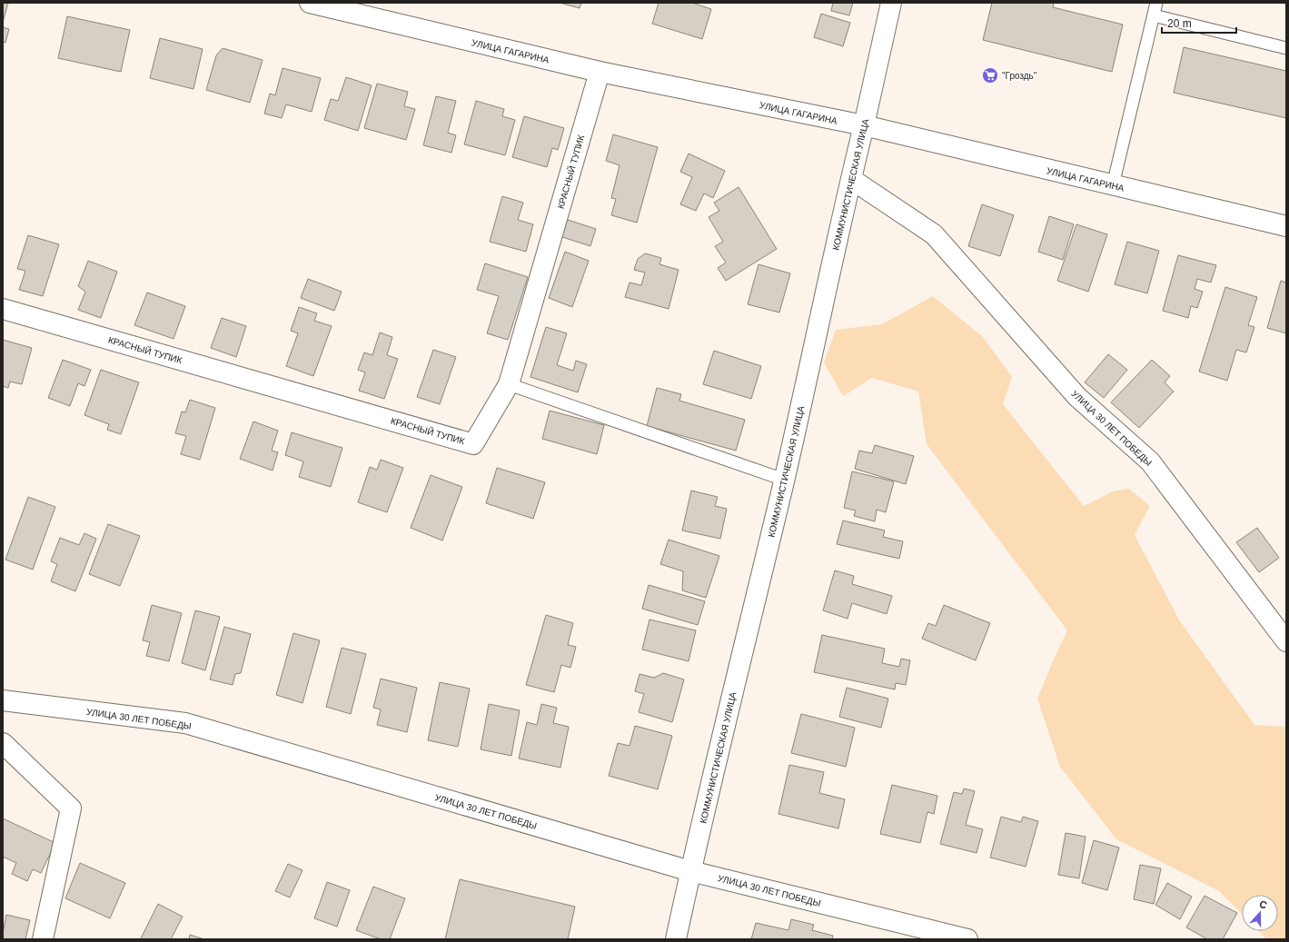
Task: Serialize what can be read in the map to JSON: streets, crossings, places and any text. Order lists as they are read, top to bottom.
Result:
{
  "streets": {
    "street": [
      "УЛИЦА ГАГАРИНА",
      "КРАСНЫЙ ТУПИК",
      "КОММУНИСТИЧЕСКАЯ УЛИЦА",
      "УЛИЦА 30 ЛЕТ ПОБЕДЫ"
    ]
  },
  "crossings": [
    ["УЛИЦА ГАГАРИНА", "КРАСНЫЙ ТУПИК"],
    ["УЛИЦА ГАГАРИНА", "КОММУНИСТИЧЕСКАЯ УЛИЦА"],
    ["КОММУНИСТИЧЕСКАЯ УЛИЦА", "УЛИЦА 30 ЛЕТ ПОБЕДЫ"]
  ],
  "places": {
    "supermarket": ["\"Гроздь\""]
  },
  "scale_bar": "20 m",
  "north": "top"
}
